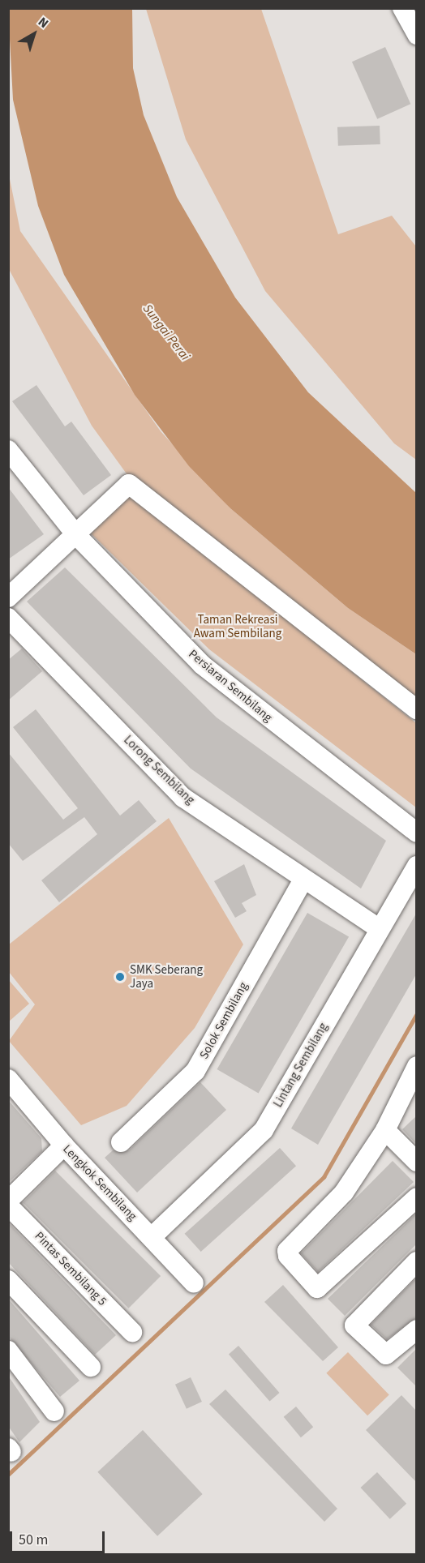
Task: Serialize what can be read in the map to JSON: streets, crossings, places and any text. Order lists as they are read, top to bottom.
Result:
{
  "streets": {
    "street": [
      "Persiaran Sembilang",
      "Lorong Sembilang",
      "Solok Sembilang",
      "Lintang Sembilang",
      "Lengkok Sembilang",
      "Pintas Sembilang 5"
    ]
  },
  "crossings": [
    ["Lorong Sembilang", "Solok Sembilang"],
    ["Lorong Sembilang", "Lintang Sembilang"],
    ["Lintang Sembilang", "Lengkok Sembilang"]
  ],
  "water": ["Sungai Perai"],
  "parks": ["Taman Rekreasi Awam Sembilang"],
  "places": ["SMK Seberang Jaya"],
  "scale_bar": "50 m",
  "north": "top right"
}
